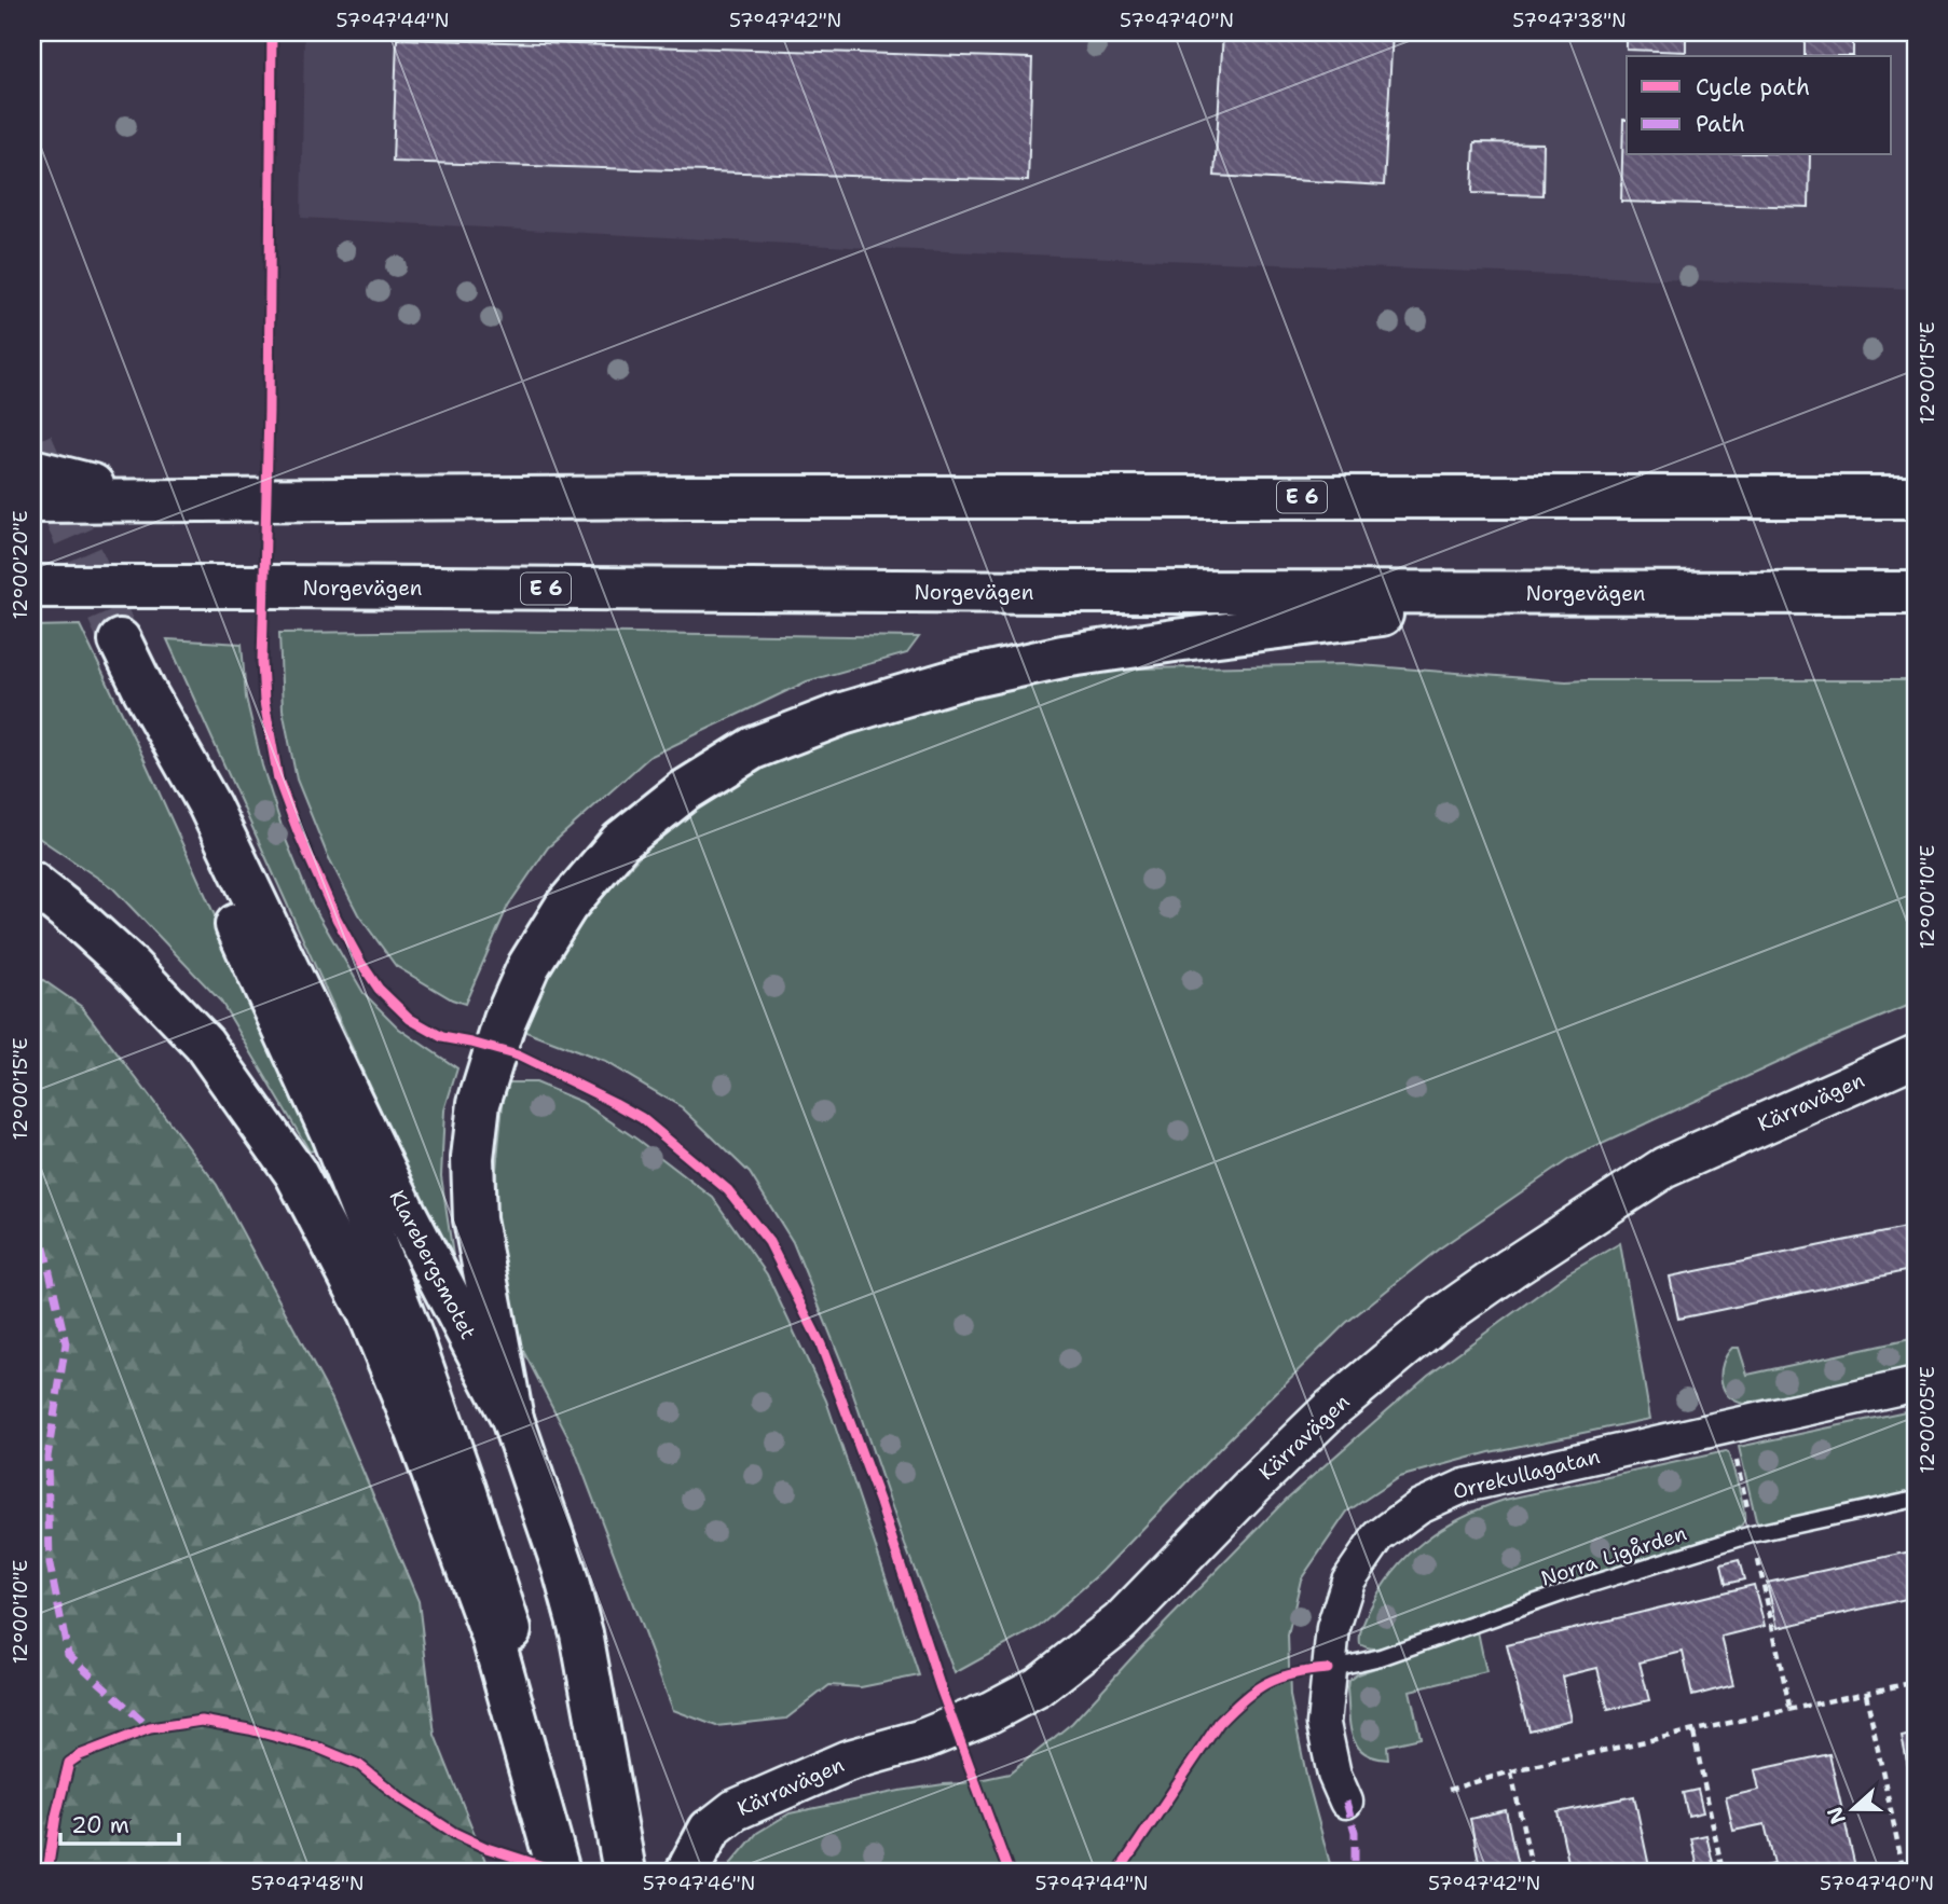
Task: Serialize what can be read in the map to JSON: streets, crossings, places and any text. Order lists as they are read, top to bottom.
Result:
{
  "streets": {
    "main road": ["E 6", "Norgevägen", "Klarebergsmotet"],
    "street": ["Kärravägen", "Orrekullagatan"],
    "lane": ["Norra Ligården"]
  },
  "crossings": [
    ["Orrekullagatan", "Norra Ligården"]
  ],
  "legend": ["Cycle path", "Path"],
  "scale_bar": "20 m",
  "north": "left",
  "coordinates": [
    "57°47'44\"N",
    "57°47'42\"N",
    "57°47'40\"N",
    "57°47'38\"N",
    "12°00'15\"E",
    "12°00'20\"E",
    "12°00'10\"E",
    "12°00'05\"E",
    "57°47'48\"N",
    "57°47'46\"N"
  ]
}
